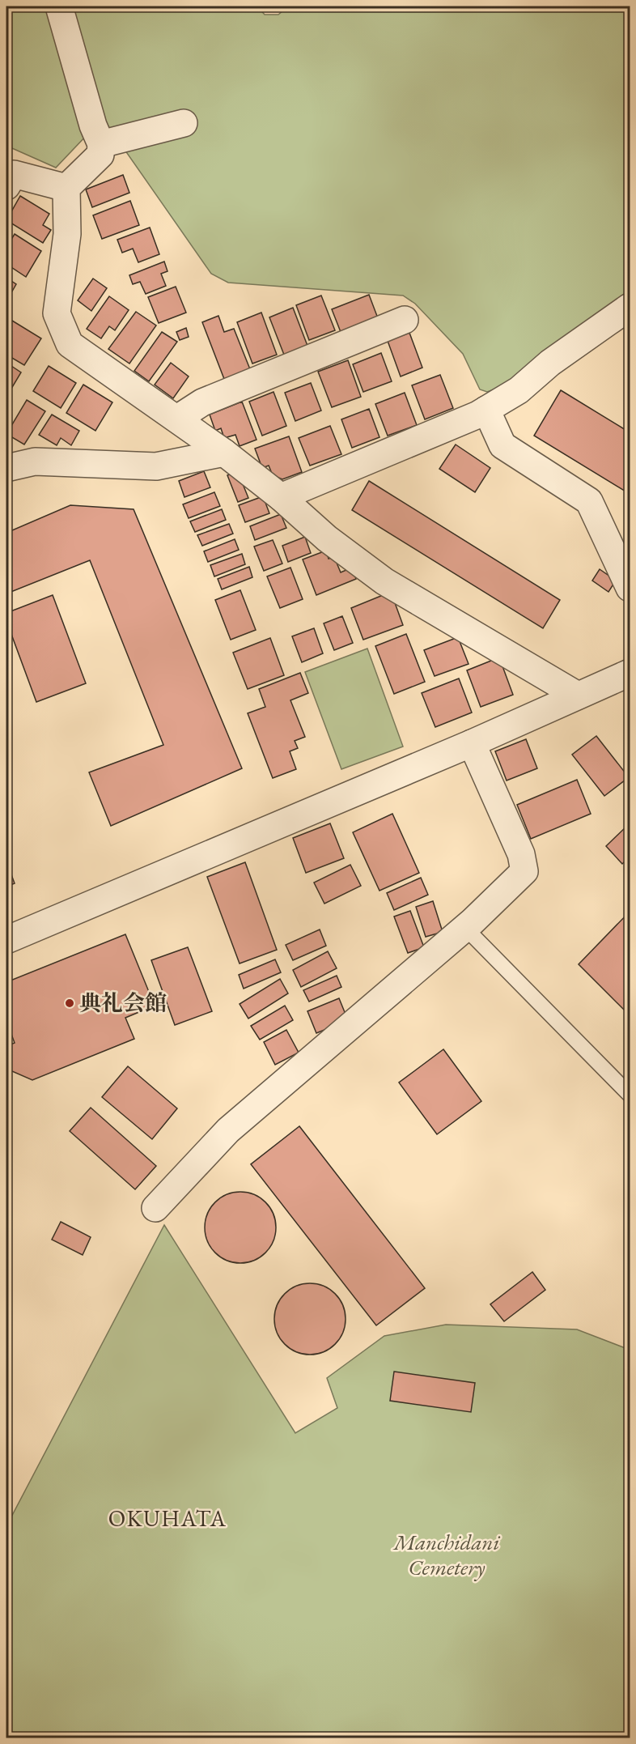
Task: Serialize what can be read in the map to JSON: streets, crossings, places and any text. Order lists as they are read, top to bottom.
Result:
{
  "districts": ["OKUHATA"],
  "parks": ["Manchidani Cemetery"],
  "places": ["典礼会館"]
}
